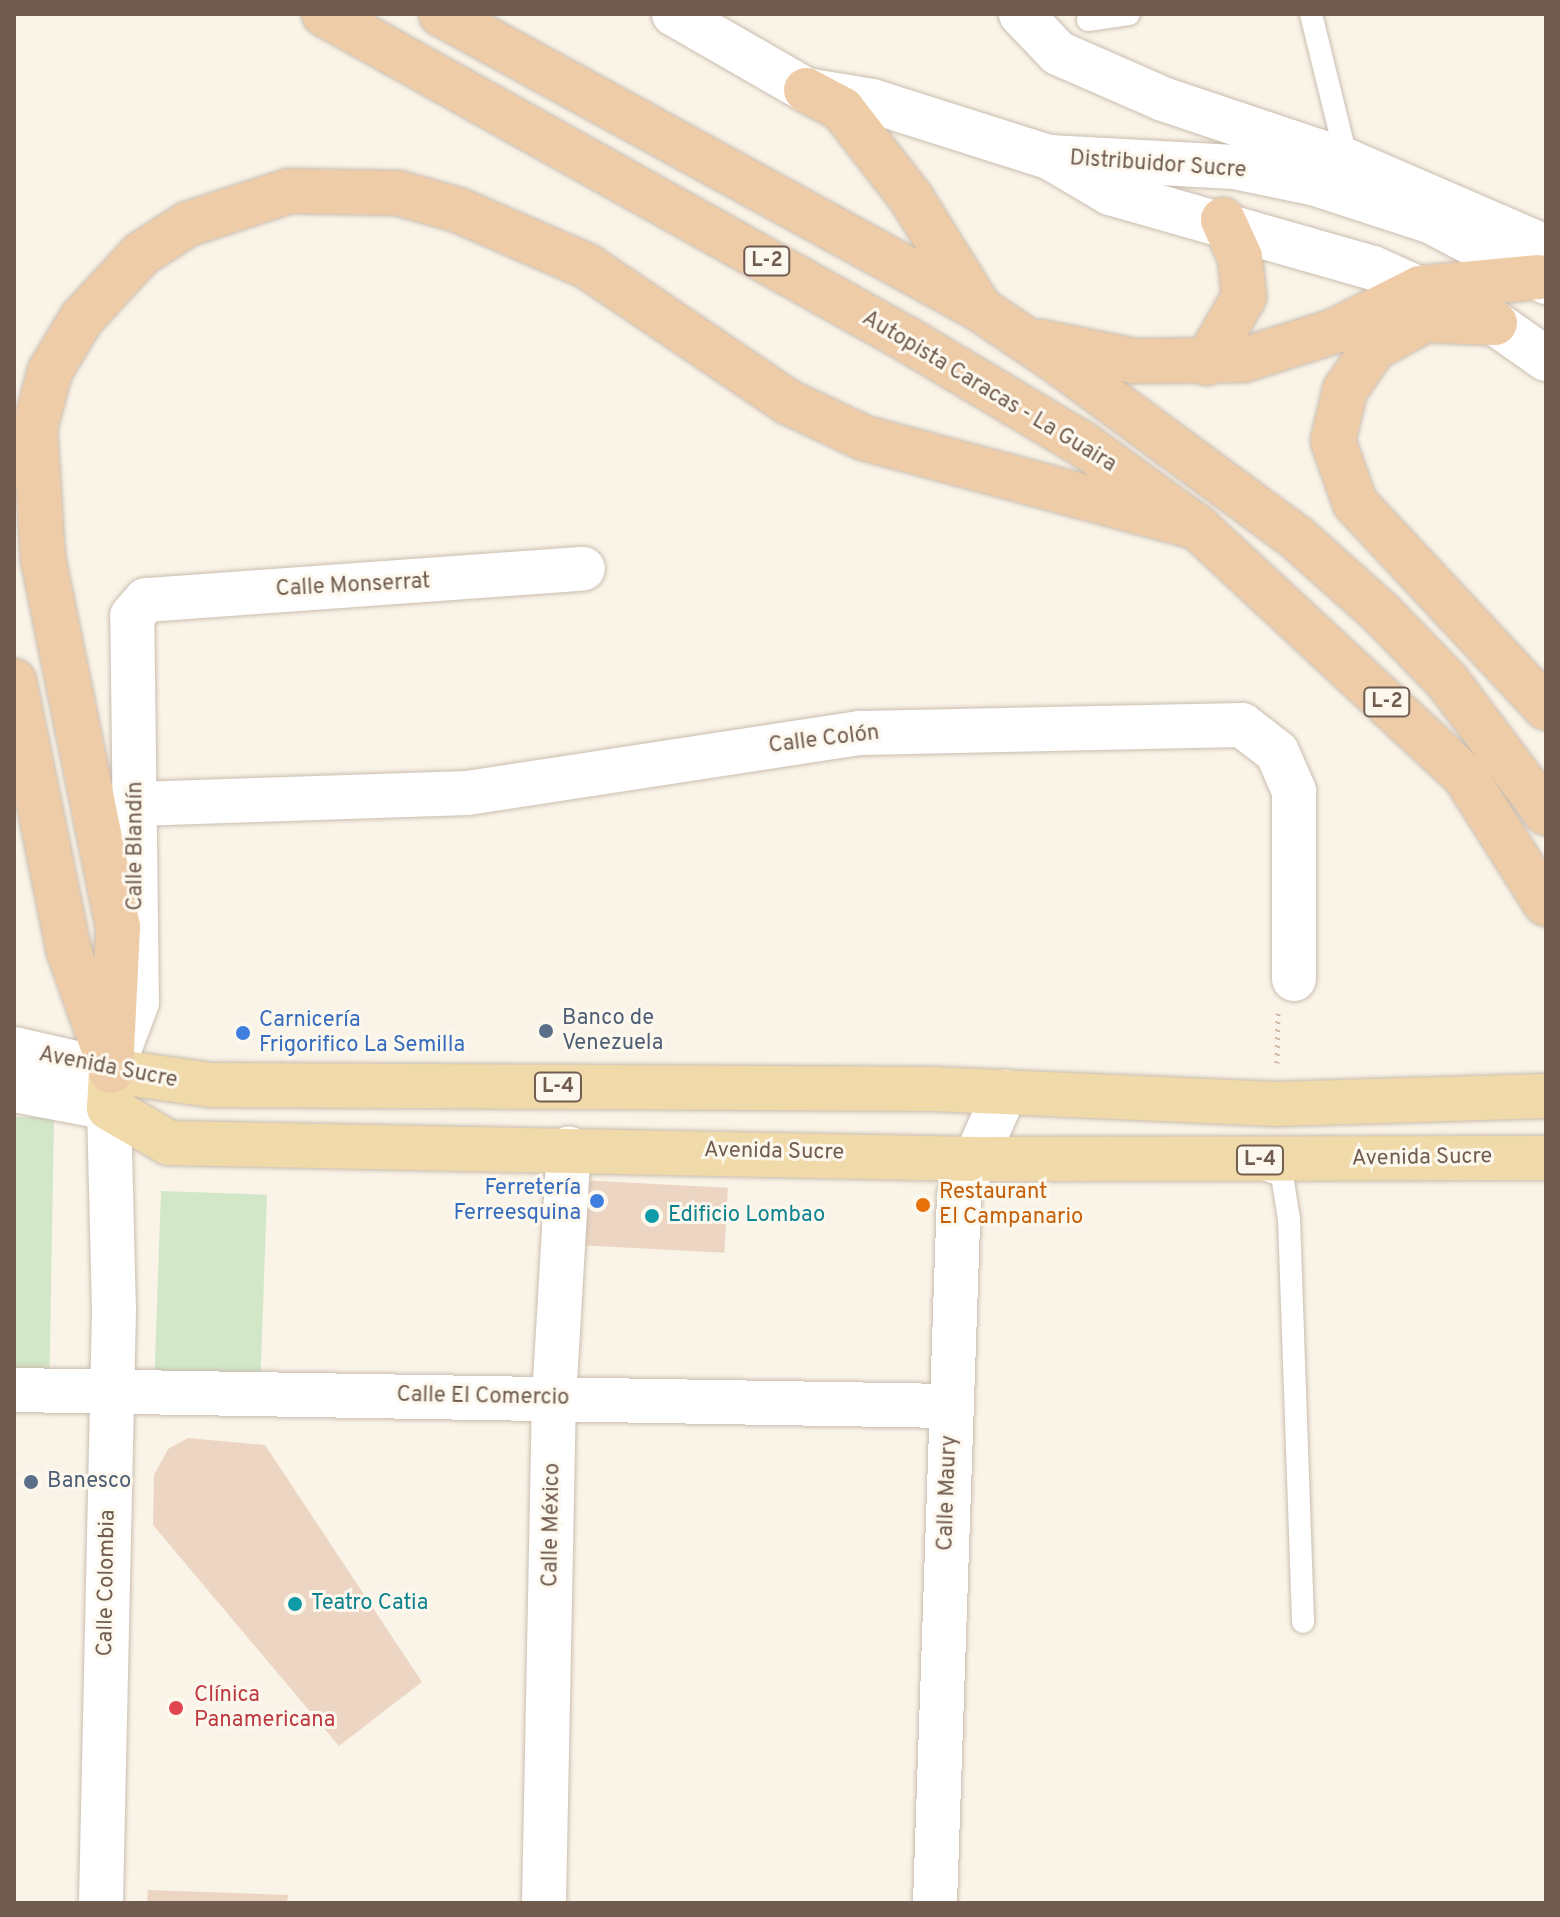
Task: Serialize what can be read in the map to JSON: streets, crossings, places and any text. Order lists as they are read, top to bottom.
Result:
{
  "streets": {
    "highway": ["L-2", "Autopista Caracas - La Guaira"],
    "main road": ["Avenida Sucre", "L-4"],
    "street": [
      "Distribuidor Sucre",
      "Calle Monserrat",
      "Calle Colón",
      "Calle Blandín",
      "Calle El Comercio",
      "Calle Maury",
      "Calle México",
      "Calle Colombia"
    ]
  },
  "crossings": [
    ["Calle Monserrat", "Calle Blandín"],
    ["Calle Colón", "Calle Blandín"],
    ["Calle Blandín", "Avenida Sucre"],
    ["Calle Blandín", "Calle Colombia"],
    ["Avenida Sucre", "Calle Maury"],
    ["Avenida Sucre", "Calle México"],
    ["Avenida Sucre", "Calle Colombia"],
    ["Calle El Comercio", "Calle Maury"],
    ["Calle El Comercio", "Calle México"],
    ["Calle El Comercio", "Calle Colombia"]
  ],
  "places": [
    "Banco de Venezuela",
    "Carnicería Frigorifico La Semilla",
    "Ferretería Ferreesquina",
    "Restaurant El Campanario",
    "Edificio Lombao",
    "Banesco",
    "Teatro Catia",
    "Clínica Panamericana"
  ]
}
